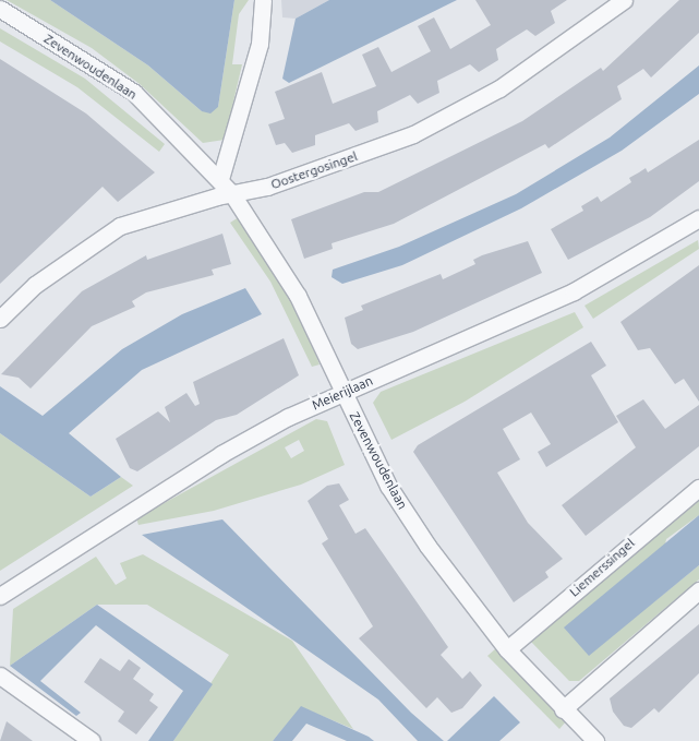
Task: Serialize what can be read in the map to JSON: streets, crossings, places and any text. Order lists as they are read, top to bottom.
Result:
{
  "streets": {
    "street": [
      "Zevenwoudenlaan",
      "Oostergosingel",
      "Meierijlaan",
      "Liemerssingel"
    ]
  },
  "crossings": [
    ["Zevenwoudenlaan", "Oostergosingel"],
    ["Zevenwoudenlaan", "Meierijlaan"],
    ["Zevenwoudenlaan", "Liemerssingel"]
  ]
}
